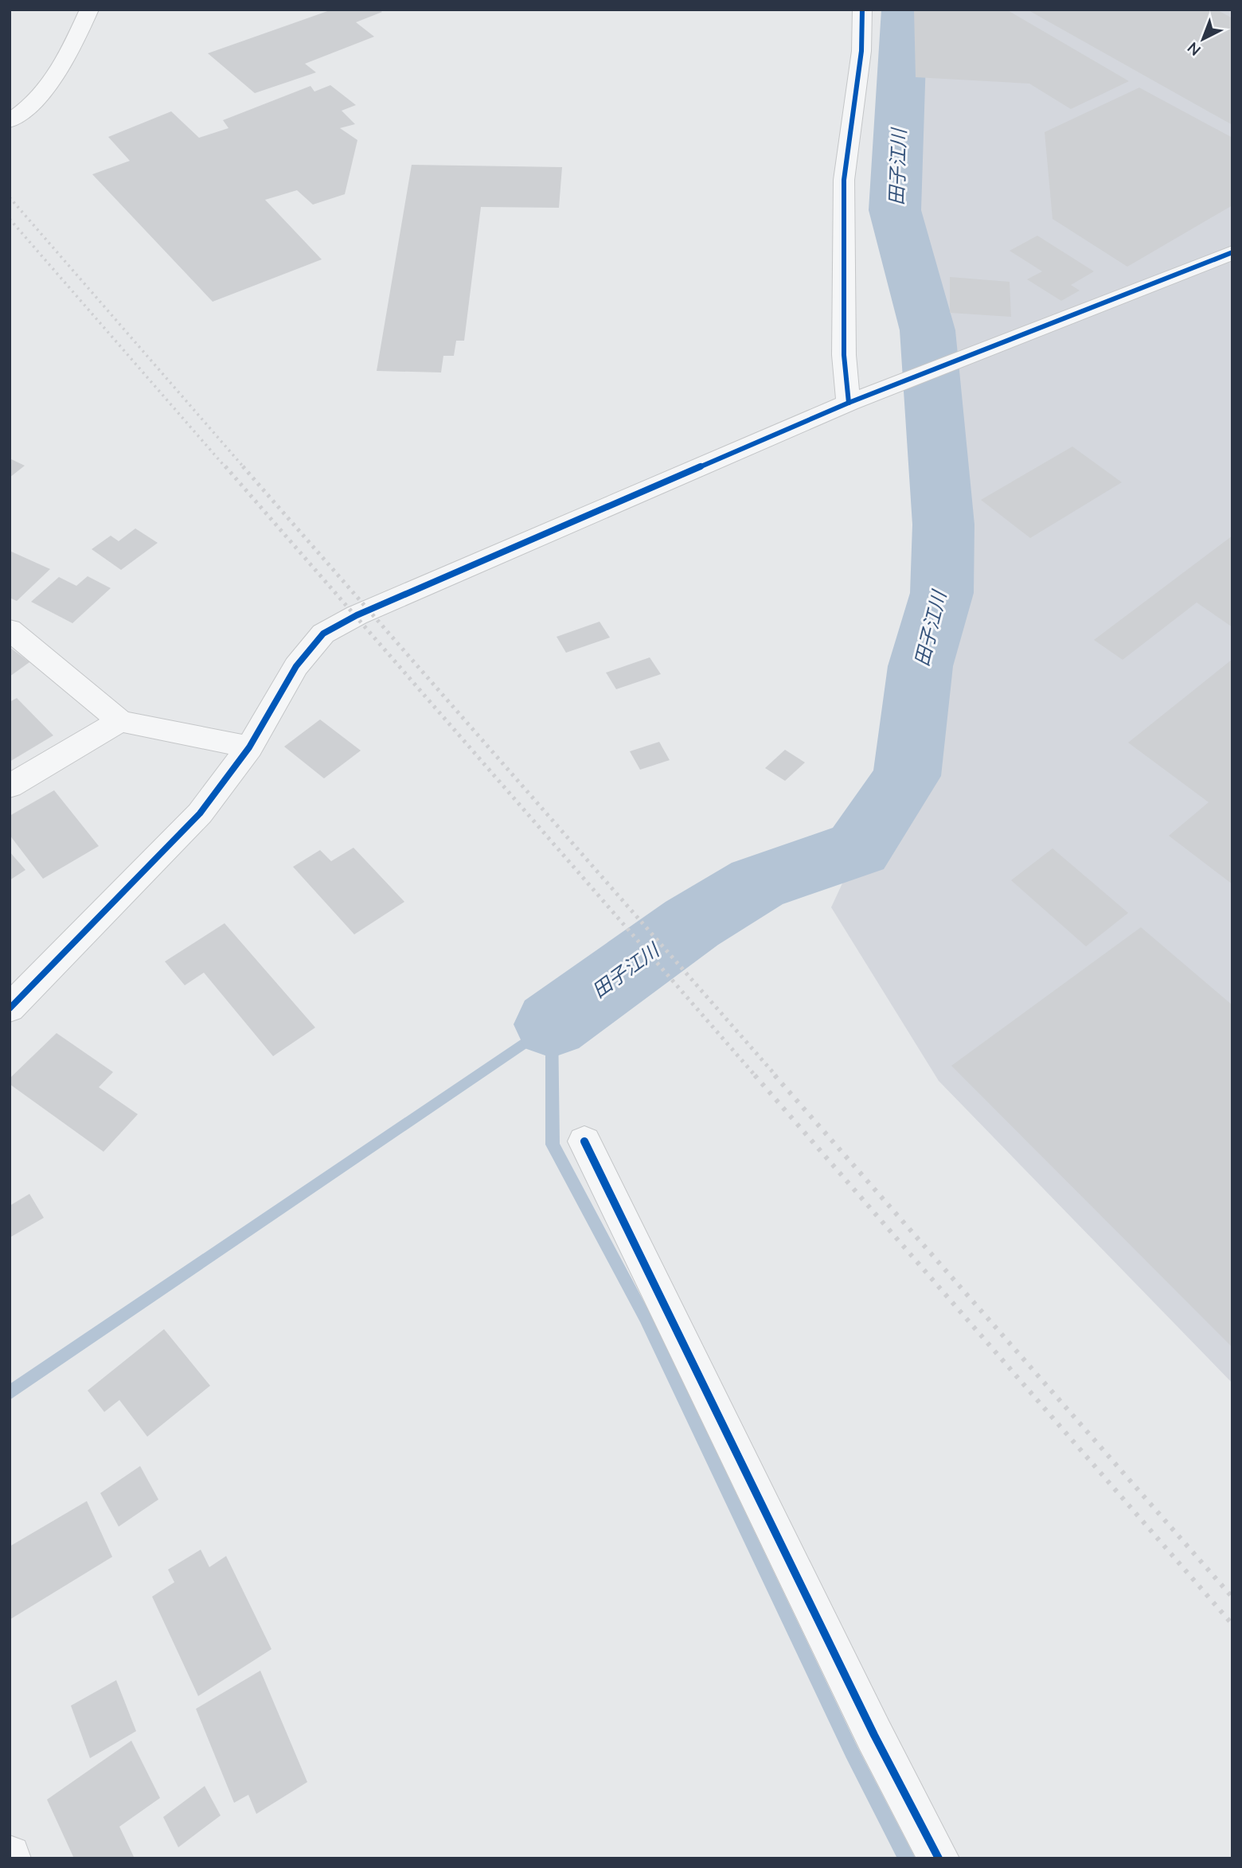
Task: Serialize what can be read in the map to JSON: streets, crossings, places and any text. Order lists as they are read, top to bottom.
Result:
{
  "water": ["田子江川"],
  "north": "bottom left"
}
